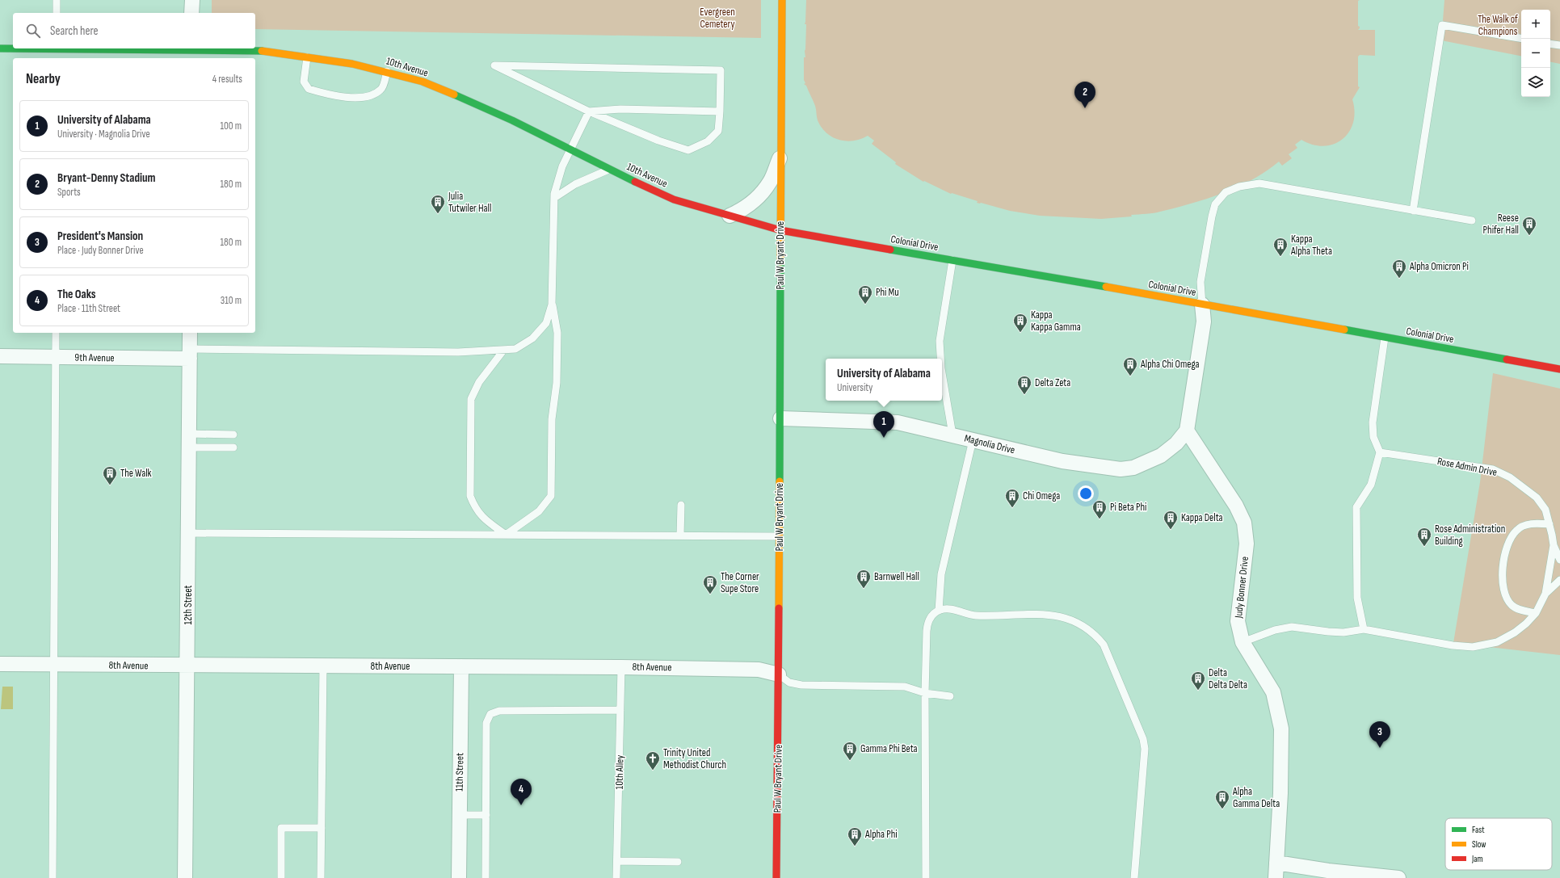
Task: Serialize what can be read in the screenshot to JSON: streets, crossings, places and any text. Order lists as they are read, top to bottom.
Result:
{
  "streets": {
    "main road": ["10th Avenue", "Colonial Drive", "Paul W Bryant Drive"],
    "street": [
      "9th Avenue",
      "Magnolia Drive",
      "Judy Bonner Drive",
      "12th Street",
      "8th Avenue",
      "11th Street"
    ],
    "lane": ["Rose Admin Drive", "10th Alley"]
  },
  "crossings": [
    ["10th Avenue", "Colonial Drive"],
    ["10th Avenue", "Paul W Bryant Drive"],
    ["Colonial Drive", "Paul W Bryant Drive"],
    ["Paul W Bryant Drive", "Magnolia Drive"],
    ["Paul W Bryant Drive", "8th Avenue"],
    ["9th Avenue", "12th Street"],
    ["Magnolia Drive", "Judy Bonner Drive"],
    ["Rose Admin Drive", "Judy Bonner Drive"],
    ["12th Street", "8th Avenue"],
    ["8th Avenue", "11th Street"],
    ["8th Avenue", "10th Alley"]
  ],
  "parks": ["Evergreen Cemetery", "The Walk of Champions"],
  "places": {
    "building": [
      "Julia Tutwiler Hall",
      "Reese Phifer Hall",
      "Kappa Alpha Theta",
      "Alpha Omicron Pi",
      "Phi Mu",
      "Kappa Kappa Gamma",
      "Alpha Chi Omega",
      "Delta Zeta",
      "The Walk",
      "Chi Omega",
      "Pi Beta Phi",
      "Kappa Delta",
      "Rose Administration Building",
      "Barnwell Hall",
      "The Corner Supe Store",
      "Delta Delta Delta",
      "Gamma Phi Beta",
      "Alpha Gamma Delta",
      "Alpha Phi"
    ],
    "church": ["Trinity United Methodist Church"]
  },
  "legend": ["Fast", "Slow", "Jam"],
  "page": {
    "map_buttons": ["+", "−"],
    "search": "Search here",
    "heading": ["Nearby", "4 results"],
    "pins": [
      "2",
      "1",
      "3",
      "4"
    ],
    "list": [
      {
        "mark": "1",
        "name": "University of Alabama",
        "note": "University · Magnolia Drive",
        "value": "100 m"
      },
      {
        "mark": "2",
        "name": "Bryant-Denny Stadium",
        "note": "Sports",
        "value": "180 m"
      },
      {
        "mark": "3",
        "name": "President's Mansion",
        "note": "Place · Judy Bonner Drive",
        "value": "180 m"
      },
      {
        "mark": "4",
        "name": "The Oaks",
        "note": "Place · 11th Street",
        "value": "310 m"
      }
    ],
    "popup": ["University of Alabama", "University"]
  }
}
